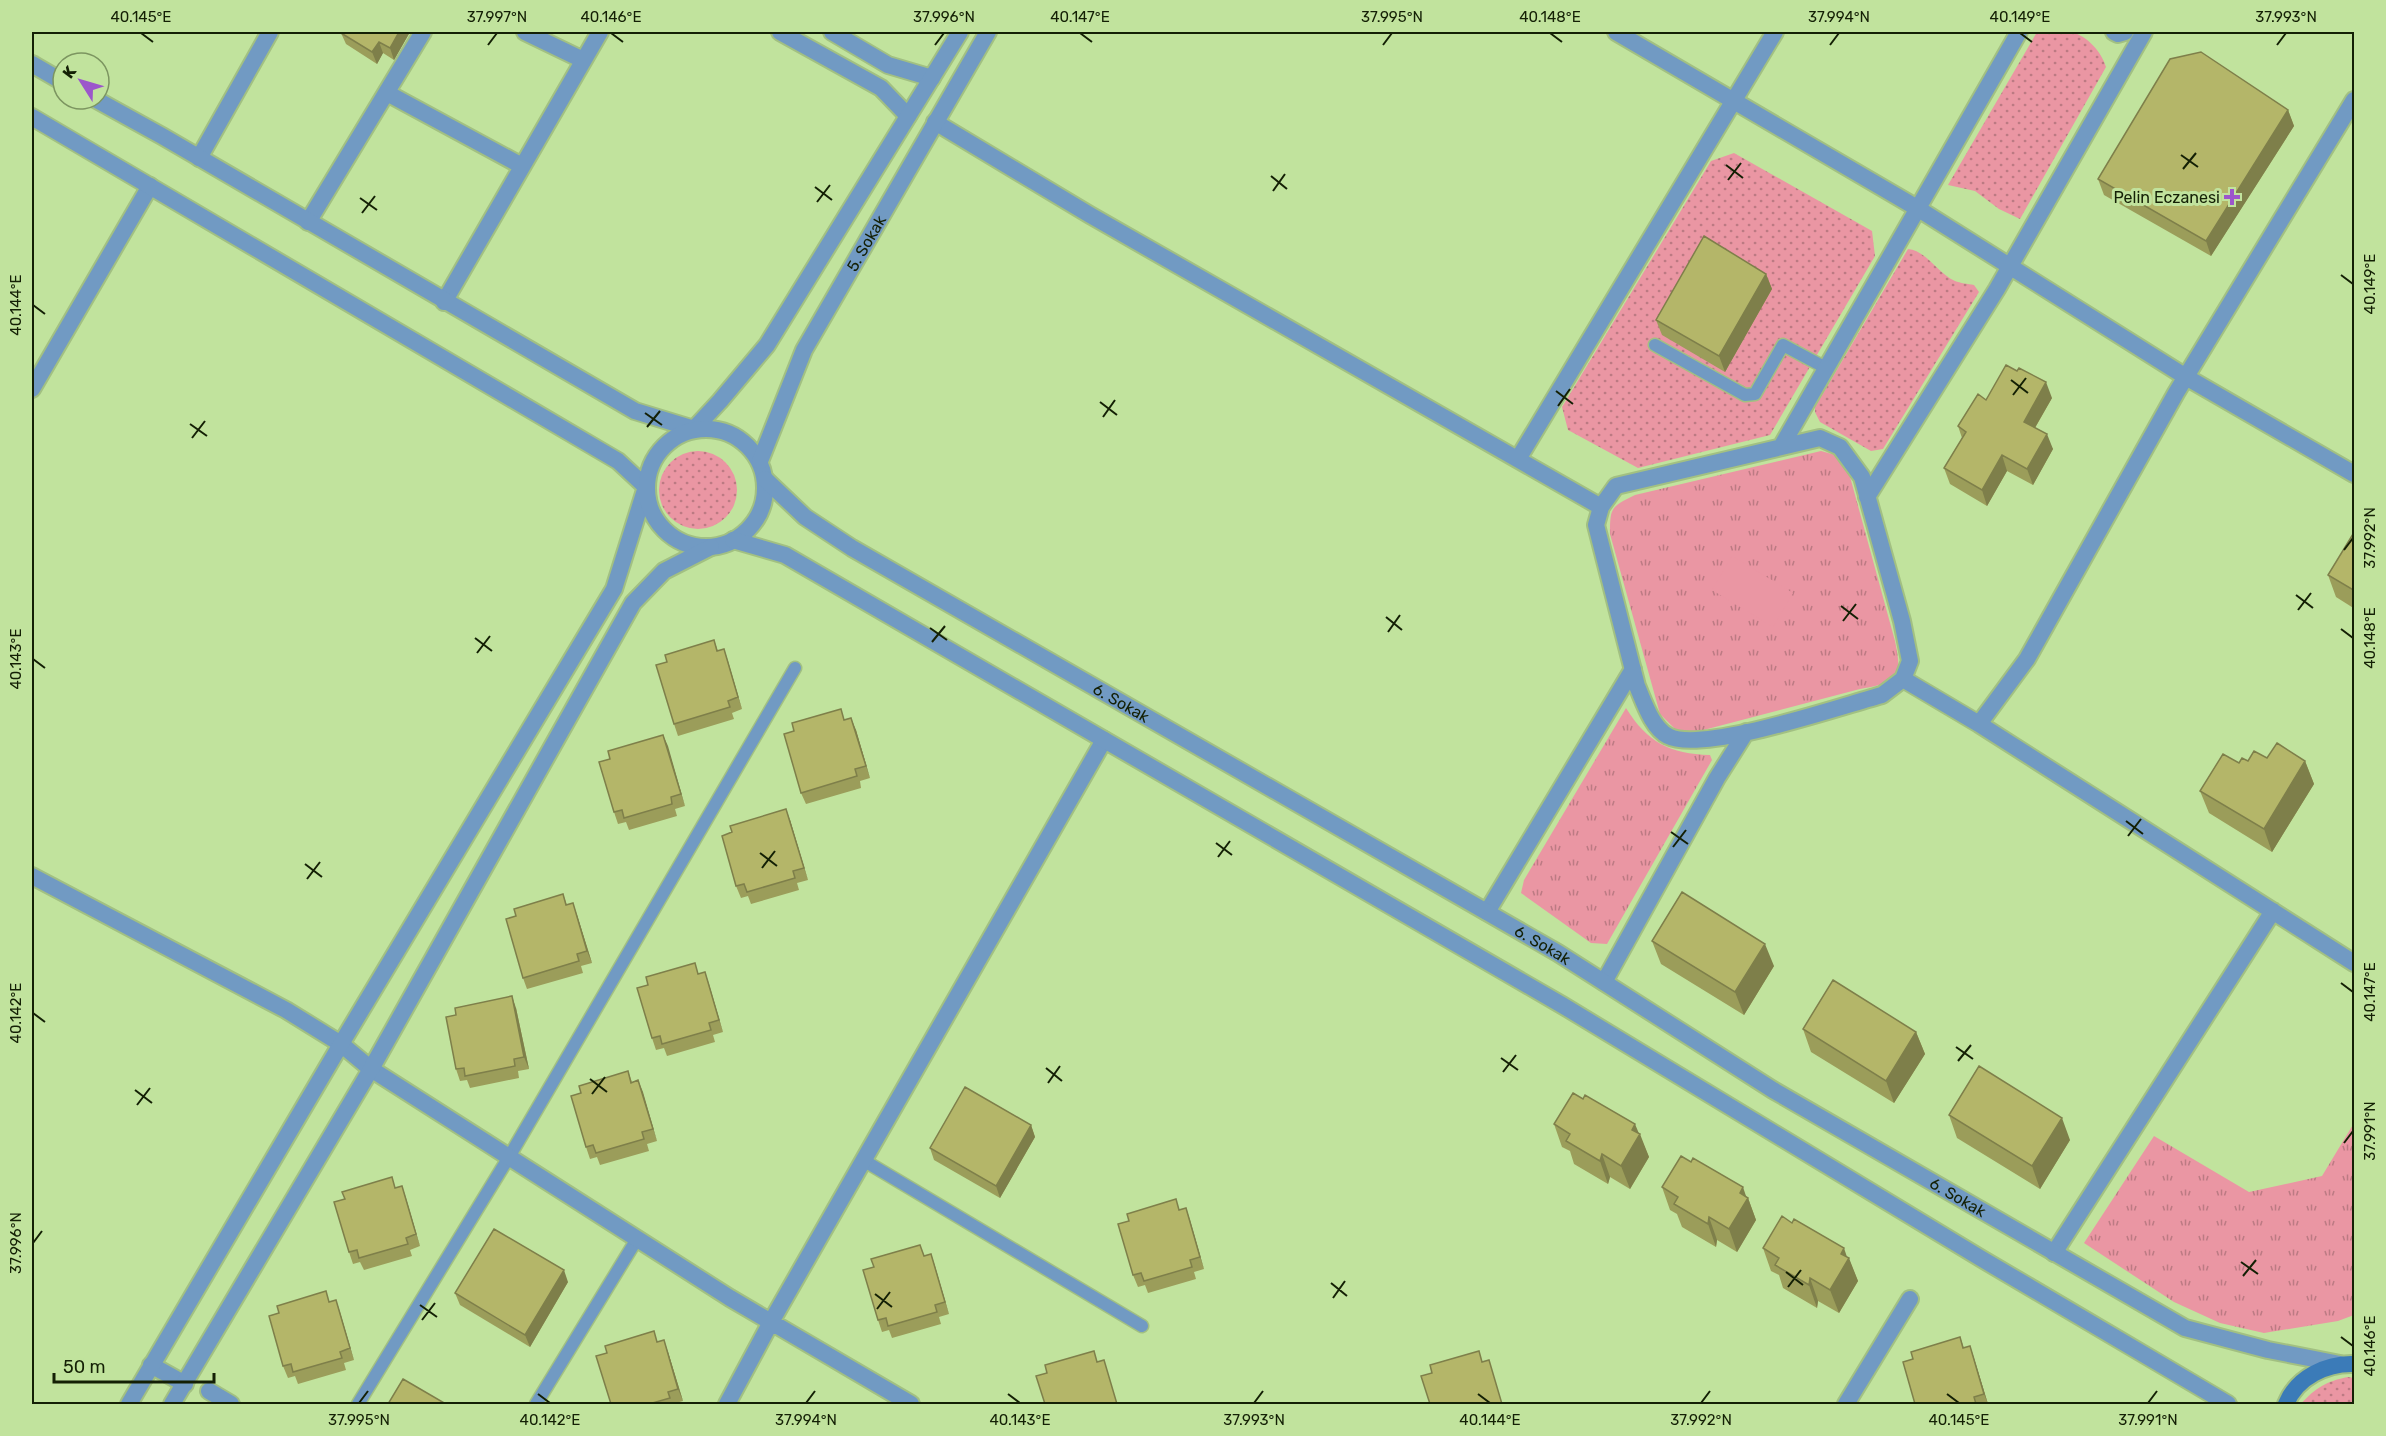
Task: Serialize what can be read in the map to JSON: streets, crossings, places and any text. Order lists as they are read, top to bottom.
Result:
{
  "streets": {
    "street": ["5. Sokak", "6. Sokak"]
  },
  "crossings": [
    ["5. Sokak", "6. Sokak"]
  ],
  "places": {
    "health": ["Pelin Eczanesi"]
  },
  "scale_bar": "50 m",
  "north": "top left",
  "coordinates": [
    "40.145°E",
    "37.997°N",
    "40.146°E",
    "37.996°N",
    "40.147°E",
    "37.995°N",
    "40.148°E",
    "37.994°N",
    "40.149°E",
    "37.993°N",
    "40.144°E",
    "37.992°N",
    "40.143°E",
    "40.142°E",
    "37.991°N"
  ]
}
